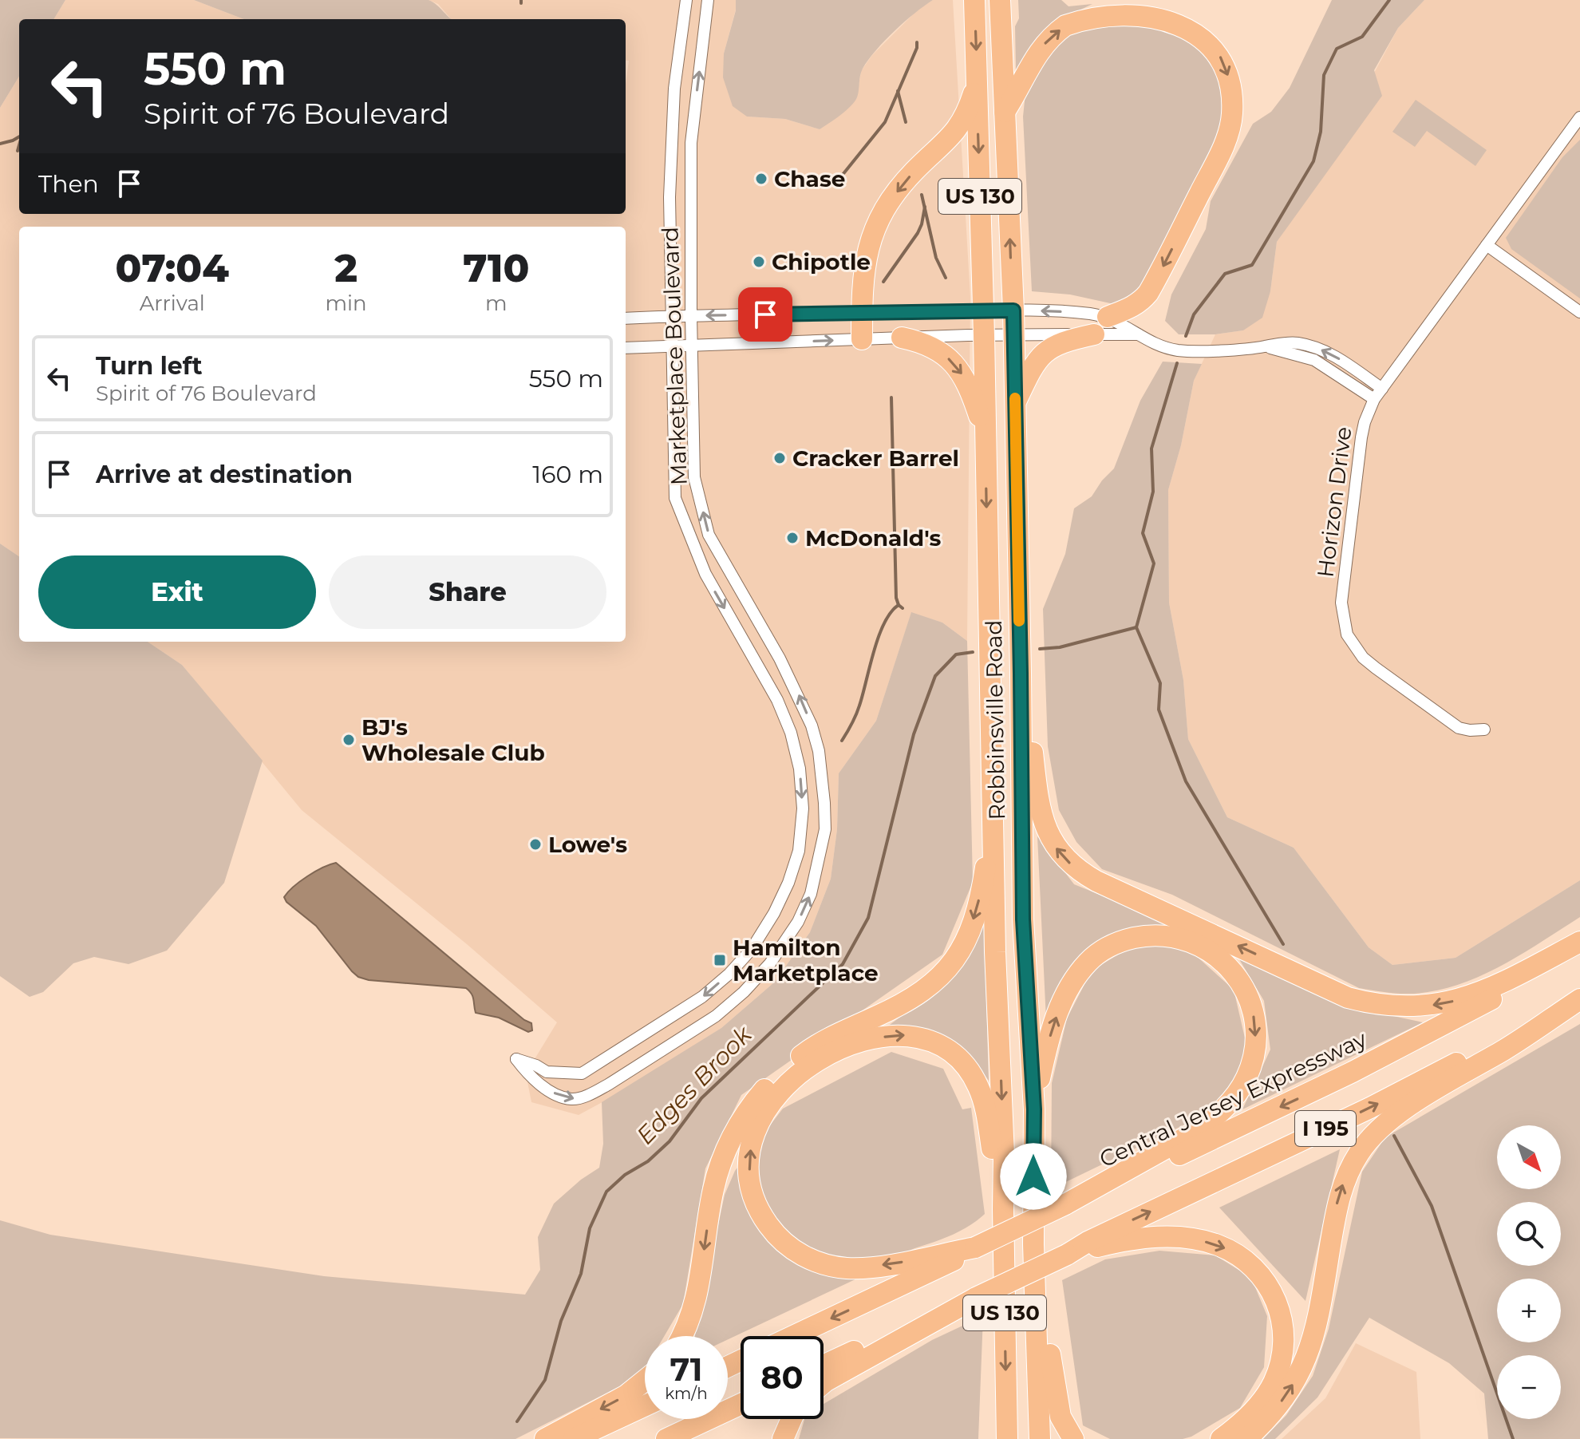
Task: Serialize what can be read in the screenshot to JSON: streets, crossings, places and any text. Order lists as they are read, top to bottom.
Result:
{
  "streets": {
    "highway": [
      "US 130",
      "Robbinsville Road",
      "Central Jersey Expressway",
      "I 195"
    ],
    "street": ["Marketplace Boulevard", "Horizon Drive"]
  },
  "water": ["Edges Brook"],
  "places": {
    "other": [
      "Chase",
      "Chipotle",
      "Cracker Barrel",
      "McDonald's",
      "BJ's Wholesale Club",
      "Lowe's"
    ],
    "transit": ["Hamilton Marketplace"]
  },
  "north": "bottom right",
  "page": {
    "turn": ["550 m", "Spirit of 76 Boulevard"],
    "then": "Then",
    "eta": [
      "07:04",
      "Arrival",
      "2",
      "min",
      "710",
      "m"
    ],
    "list": [
      {
        "name": "Turn left",
        "note": "Spirit of 76 Boulevard",
        "value": "550 m"
      },
      {
        "name": "Arrive at destination",
        "value": "160 m"
      }
    ],
    "buttons": ["Exit", "Share"],
    "map_buttons": ["+", "−"],
    "speed": "71 km/h",
    "limit": "80"
  }
}
